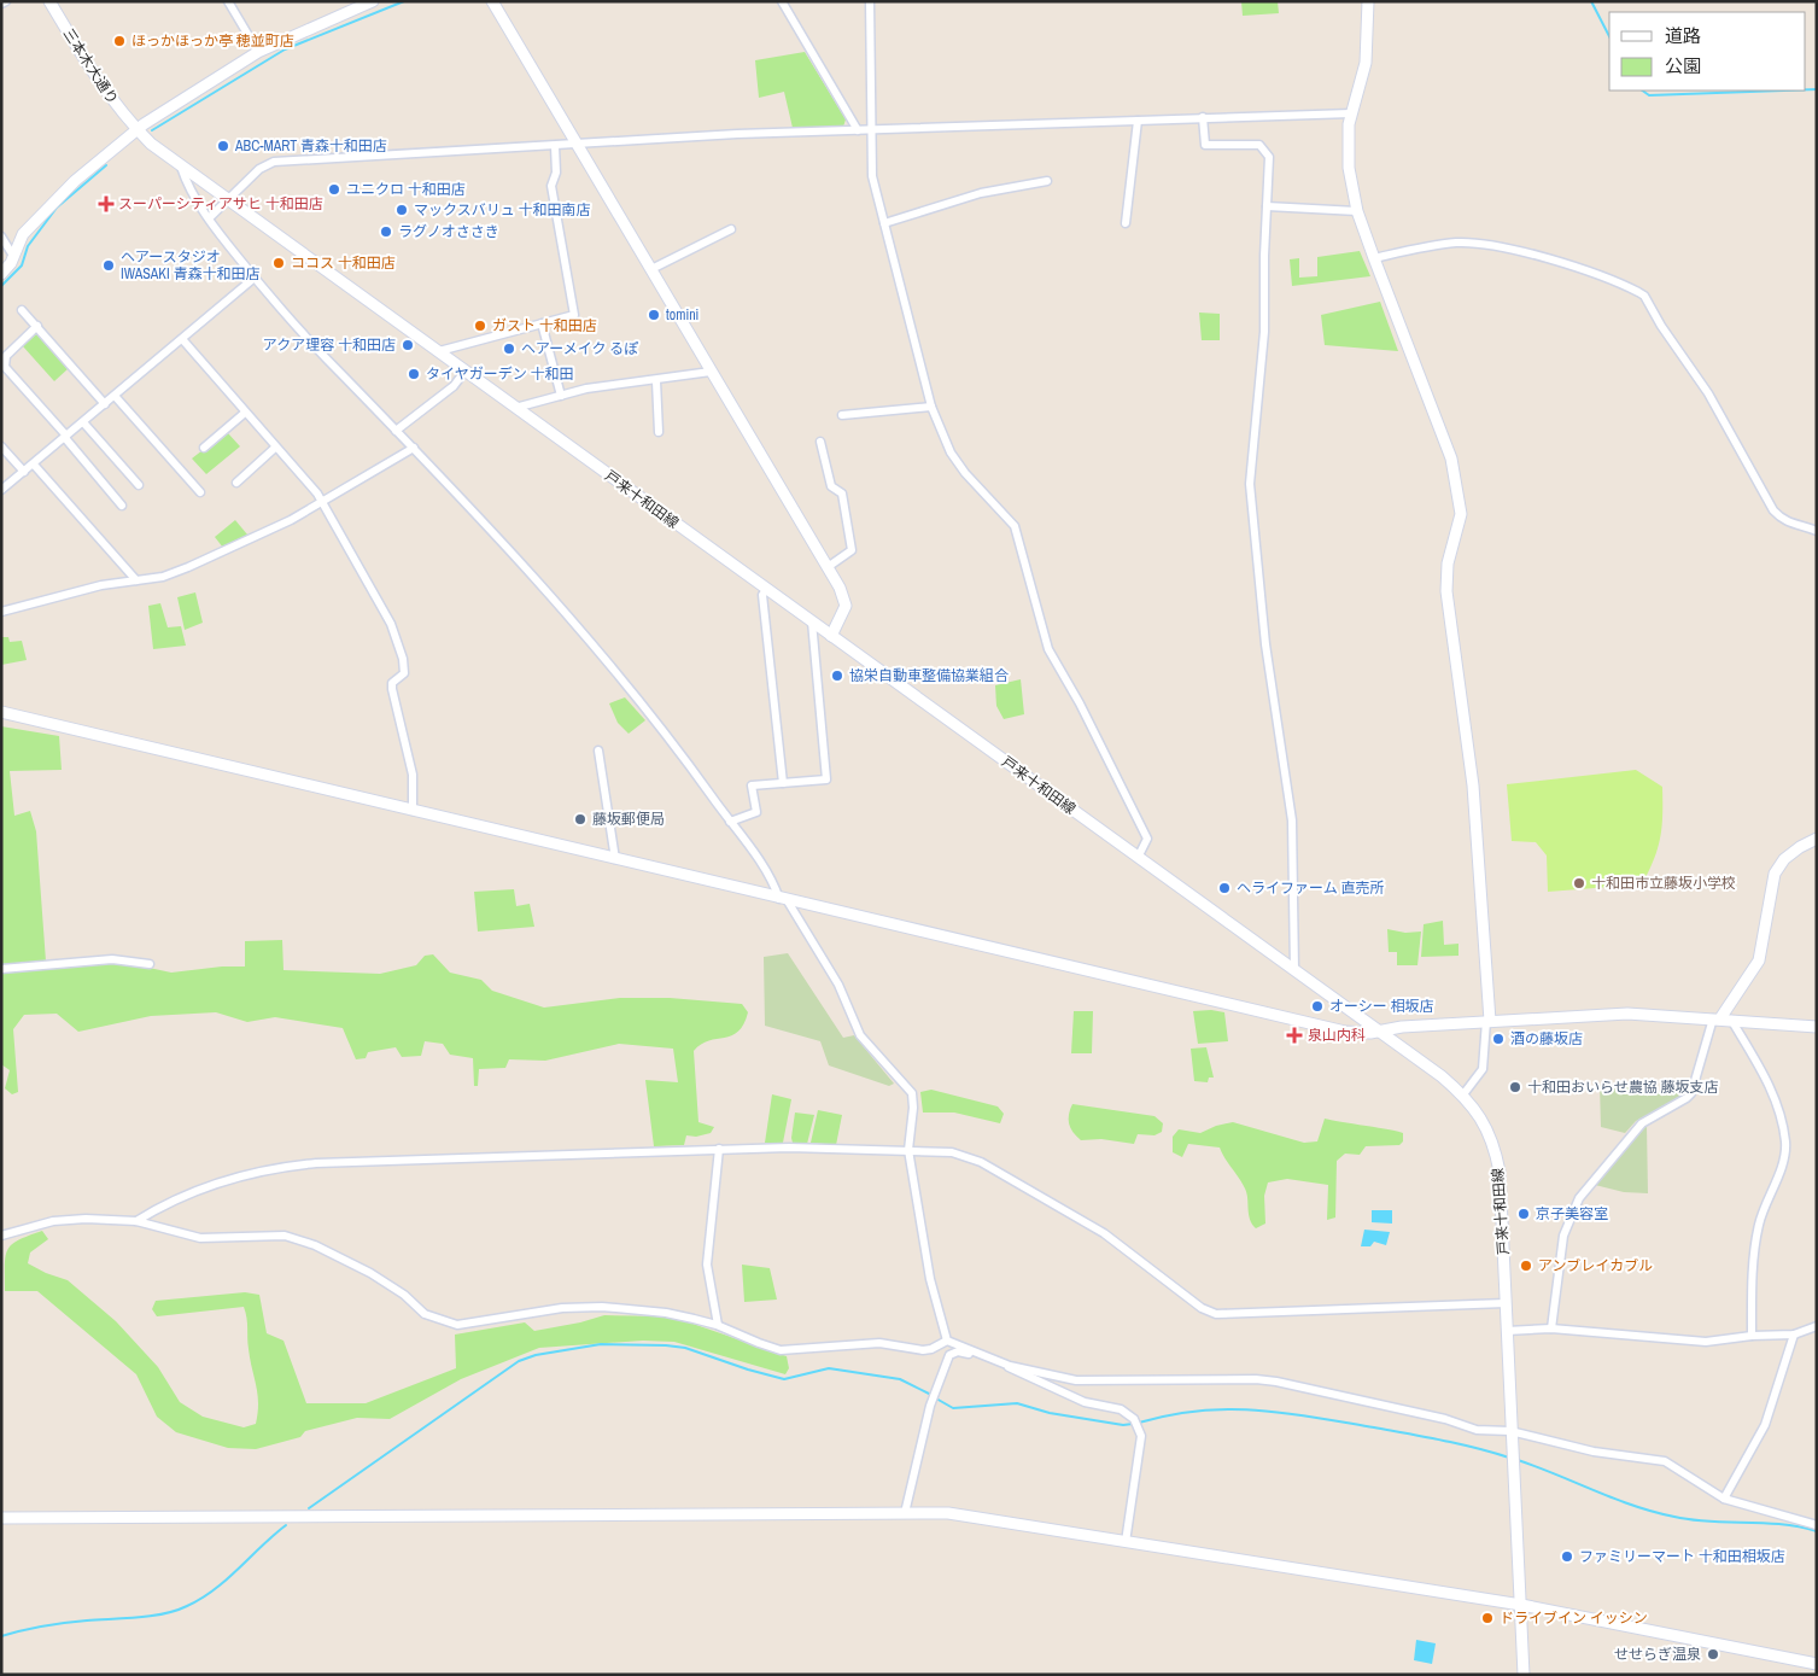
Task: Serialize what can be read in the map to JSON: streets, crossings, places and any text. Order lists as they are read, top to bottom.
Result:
{
  "streets": {
    "street": ["三本木大通り", "戸来十和田線"]
  },
  "crossings": [
    ["三本木大通り", "戸来十和田線"]
  ],
  "places": {
    "other": [
      "ほっかほっか亭 穂並町店",
      "ABC-MART 青森十和田店",
      "ユニクロ 十和田店",
      "マックスバリュ 十和田南店",
      "ラグノオささき",
      "ココス 十和田店",
      "ヘアースタジオ IWASAKI 青森十和田店",
      "tomini",
      "ガスト 十和田店",
      "アクア理容 十和田店",
      "ヘアーメイク るぽ",
      "タイヤガーデン 十和田",
      "協栄自動車整備協業組合",
      "藤坂郵便局",
      "十和田市立藤坂小学校",
      "ヘライファーム 直売所",
      "オーシー 相坂店",
      "酒の藤坂店",
      "十和田おいらせ農協 藤坂支店",
      "京子美容室",
      "アンブレイカブル",
      "ファミリーマート 十和田相坂店",
      "ドライブイン イッシン",
      "せせらぎ温泉"
    ],
    "health": ["スーパーシティアサヒ 十和田店", "泉山内科"]
  },
  "legend": ["道路", "公園"]
}
